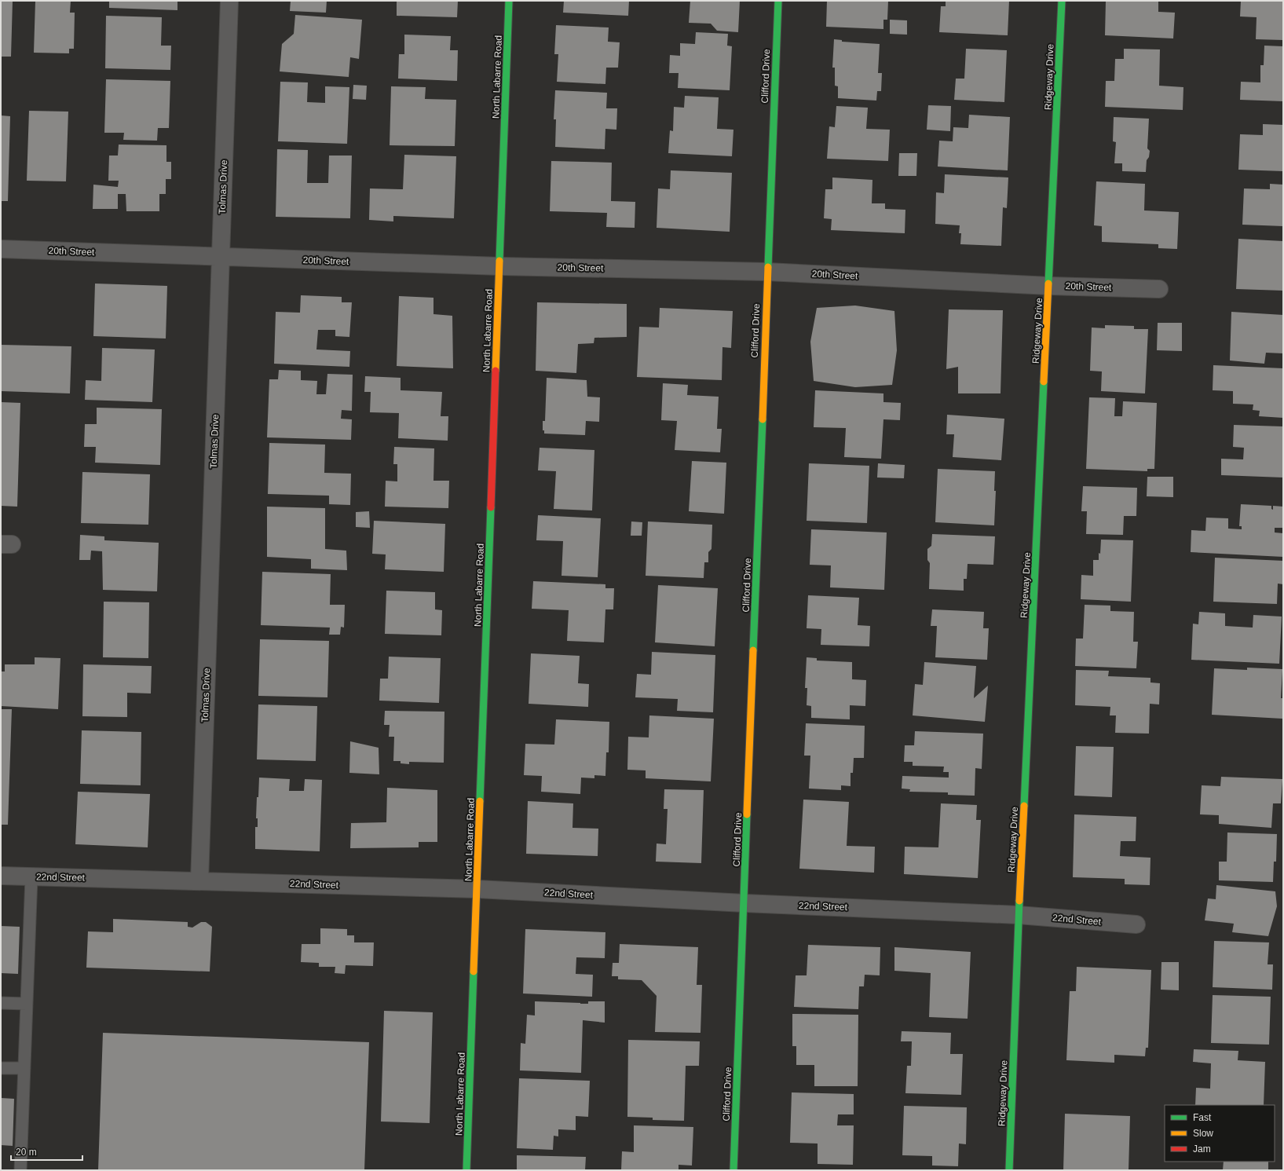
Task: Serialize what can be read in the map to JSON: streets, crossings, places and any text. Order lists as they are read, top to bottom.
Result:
{
  "streets": {
    "street": [
      "Clifford Drive",
      "North Labarre Road",
      "Ridgeway Drive",
      "Tolmas Drive",
      "20th Street",
      "22nd Street"
    ]
  },
  "crossings": [
    ["Clifford Drive", "20th Street"],
    ["Clifford Drive", "22nd Street"],
    ["North Labarre Road", "20th Street"],
    ["North Labarre Road", "22nd Street"],
    ["Ridgeway Drive", "20th Street"],
    ["Ridgeway Drive", "22nd Street"],
    ["Tolmas Drive", "20th Street"],
    ["Tolmas Drive", "22nd Street"]
  ],
  "legend": ["Fast", "Slow", "Jam"],
  "scale_bar": "20 m"
}
